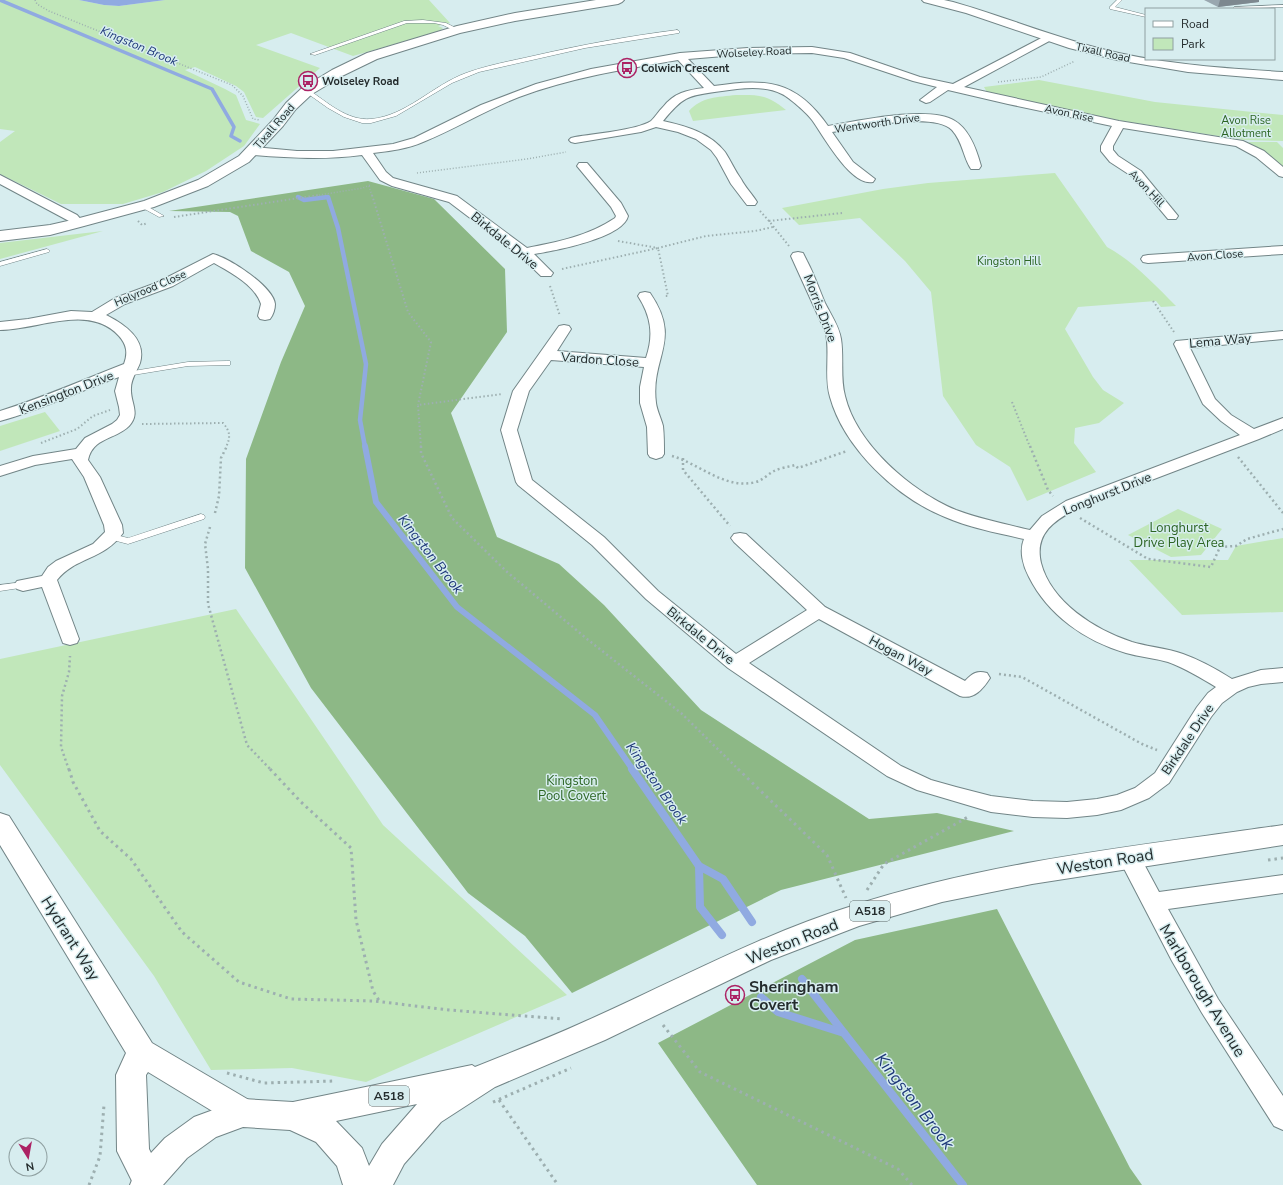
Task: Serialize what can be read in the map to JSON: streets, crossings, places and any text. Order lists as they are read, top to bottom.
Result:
{
  "streets": {
    "main road": [
      "Tixall Road",
      "Weston Road",
      "A518",
      "Hydrant Way"
    ],
    "street": [
      "Wolseley Road",
      "Avon Rise",
      "Wentworth Drive",
      "Avon Hill",
      "Birkdale Drive",
      "Avon Close",
      "Holyrood Close",
      "Morris Drive",
      "Lema Way",
      "Vardon Close",
      "Kensington Drive",
      "Longhurst Drive",
      "Hogan Way",
      "Marlborough Avenue"
    ]
  },
  "crossings": [
    ["Wolseley Road", "Tixall Road"],
    ["Wolseley Road", "Avon Rise"],
    ["Avon Rise", "Avon Hill"],
    ["Birkdale Drive", "Vardon Close"],
    ["Holyrood Close", "Kensington Drive"],
    ["Morris Drive", "Longhurst Drive"],
    ["Lema Way", "Longhurst Drive"],
    ["Weston Road", "Marlborough Avenue"]
  ],
  "water": ["Kingston Brook"],
  "parks": [
    "Avon Rise Allotment",
    "Kingston Hill",
    "Longhurst Drive Play Area",
    "Kingston Pool Covert"
  ],
  "places": {
    "bus stop": ["Colwich Crescent", "Wolseley Road", "Sheringham Covert"]
  },
  "legend": ["Road", "Park"],
  "north": "bottom"
}
